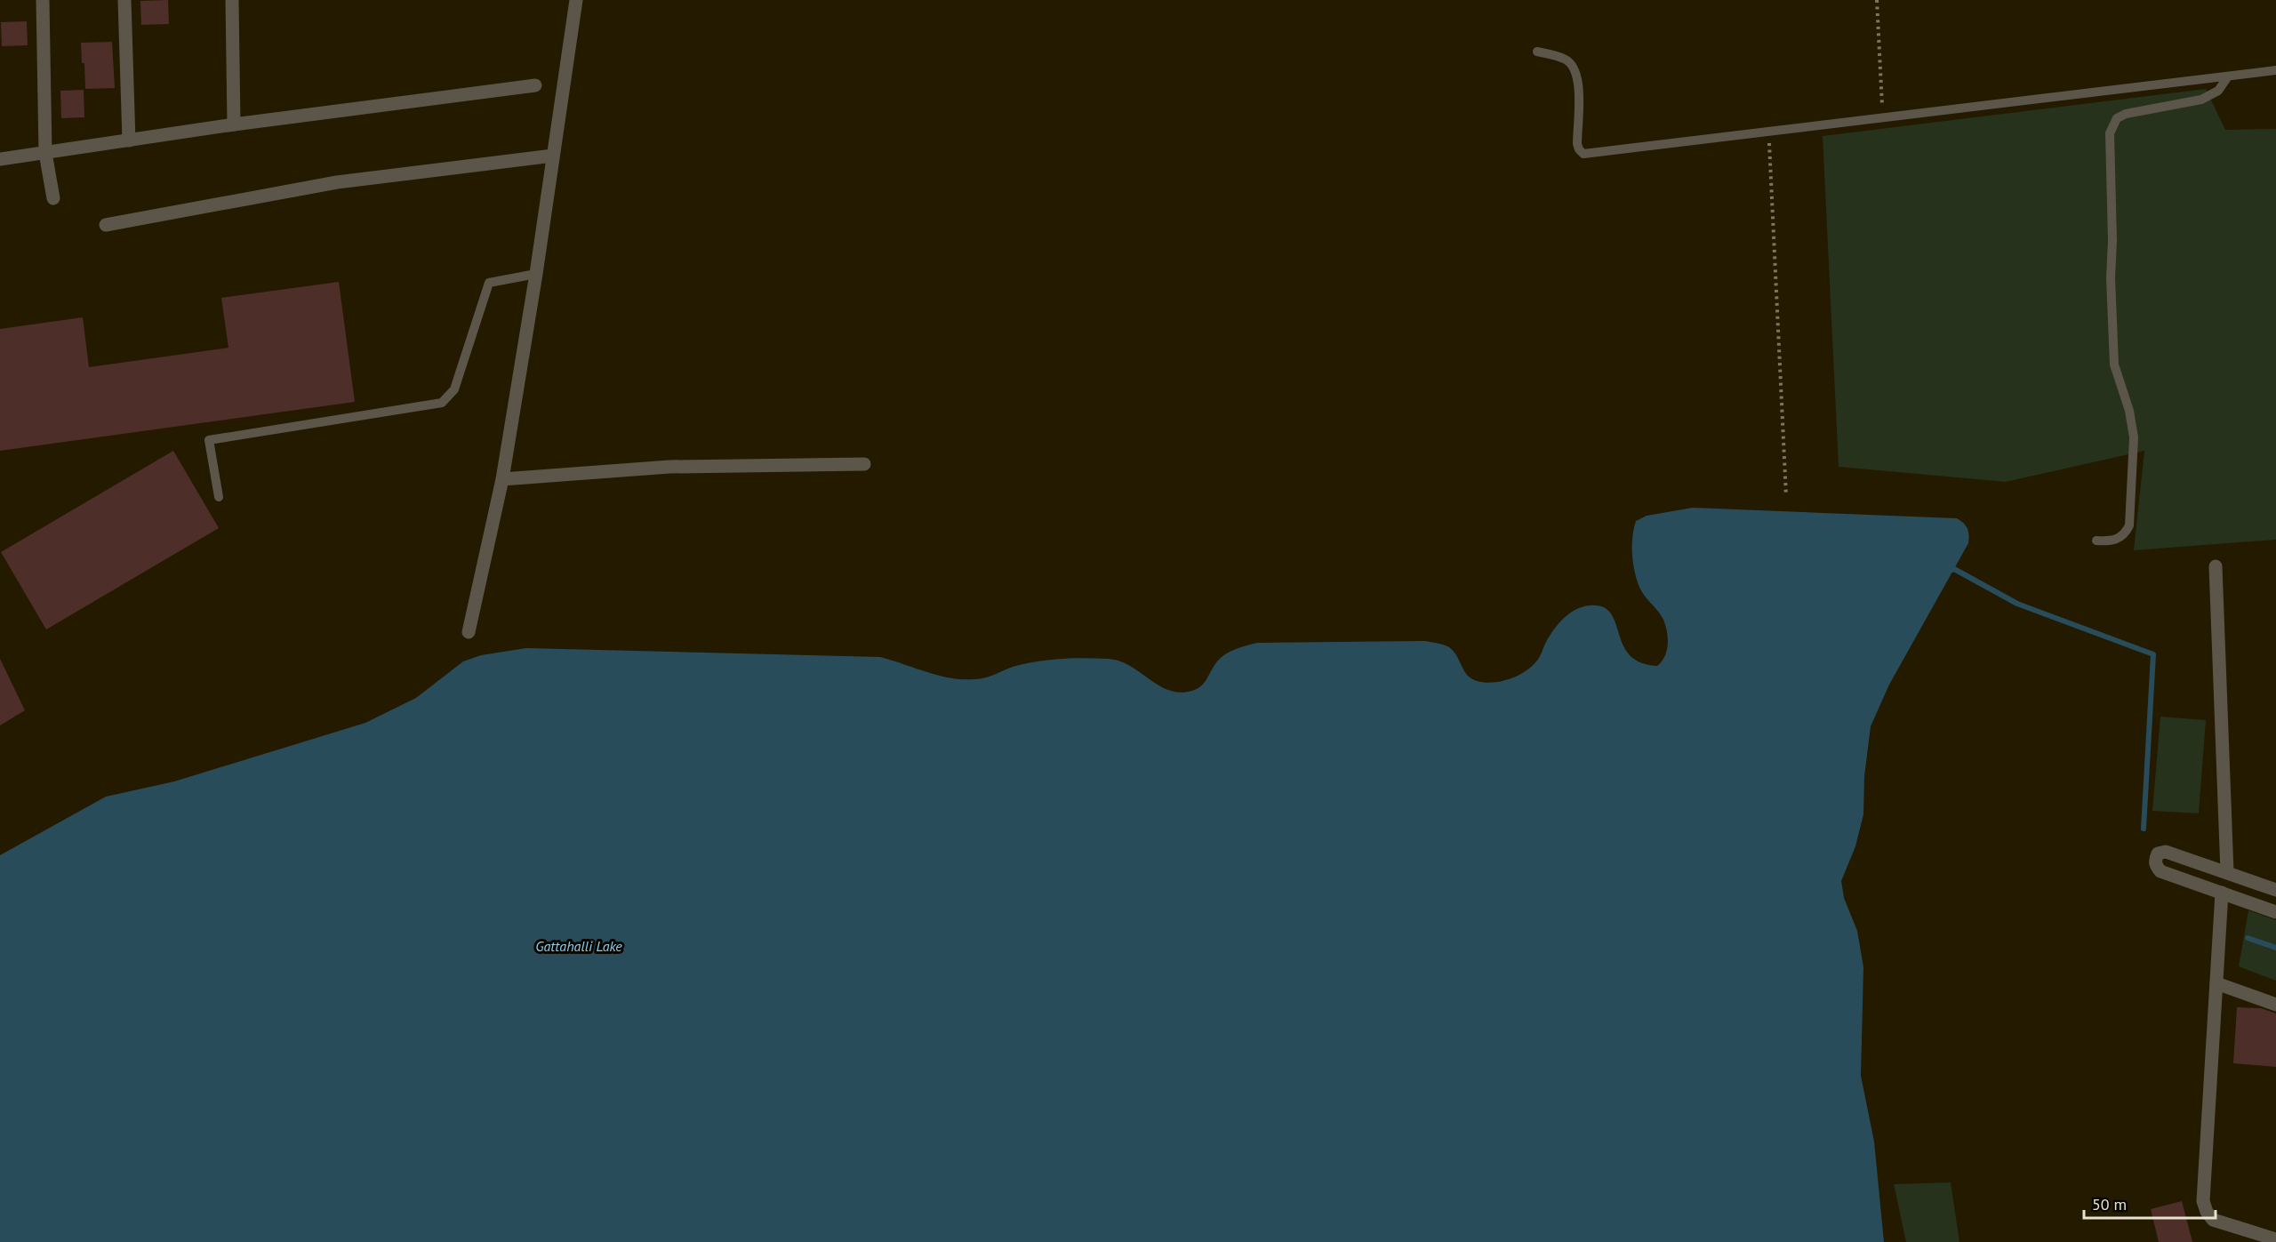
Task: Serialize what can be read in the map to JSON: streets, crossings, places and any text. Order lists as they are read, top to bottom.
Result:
{
  "water": ["Gattahalli Lake"],
  "scale_bar": "50 m"
}
